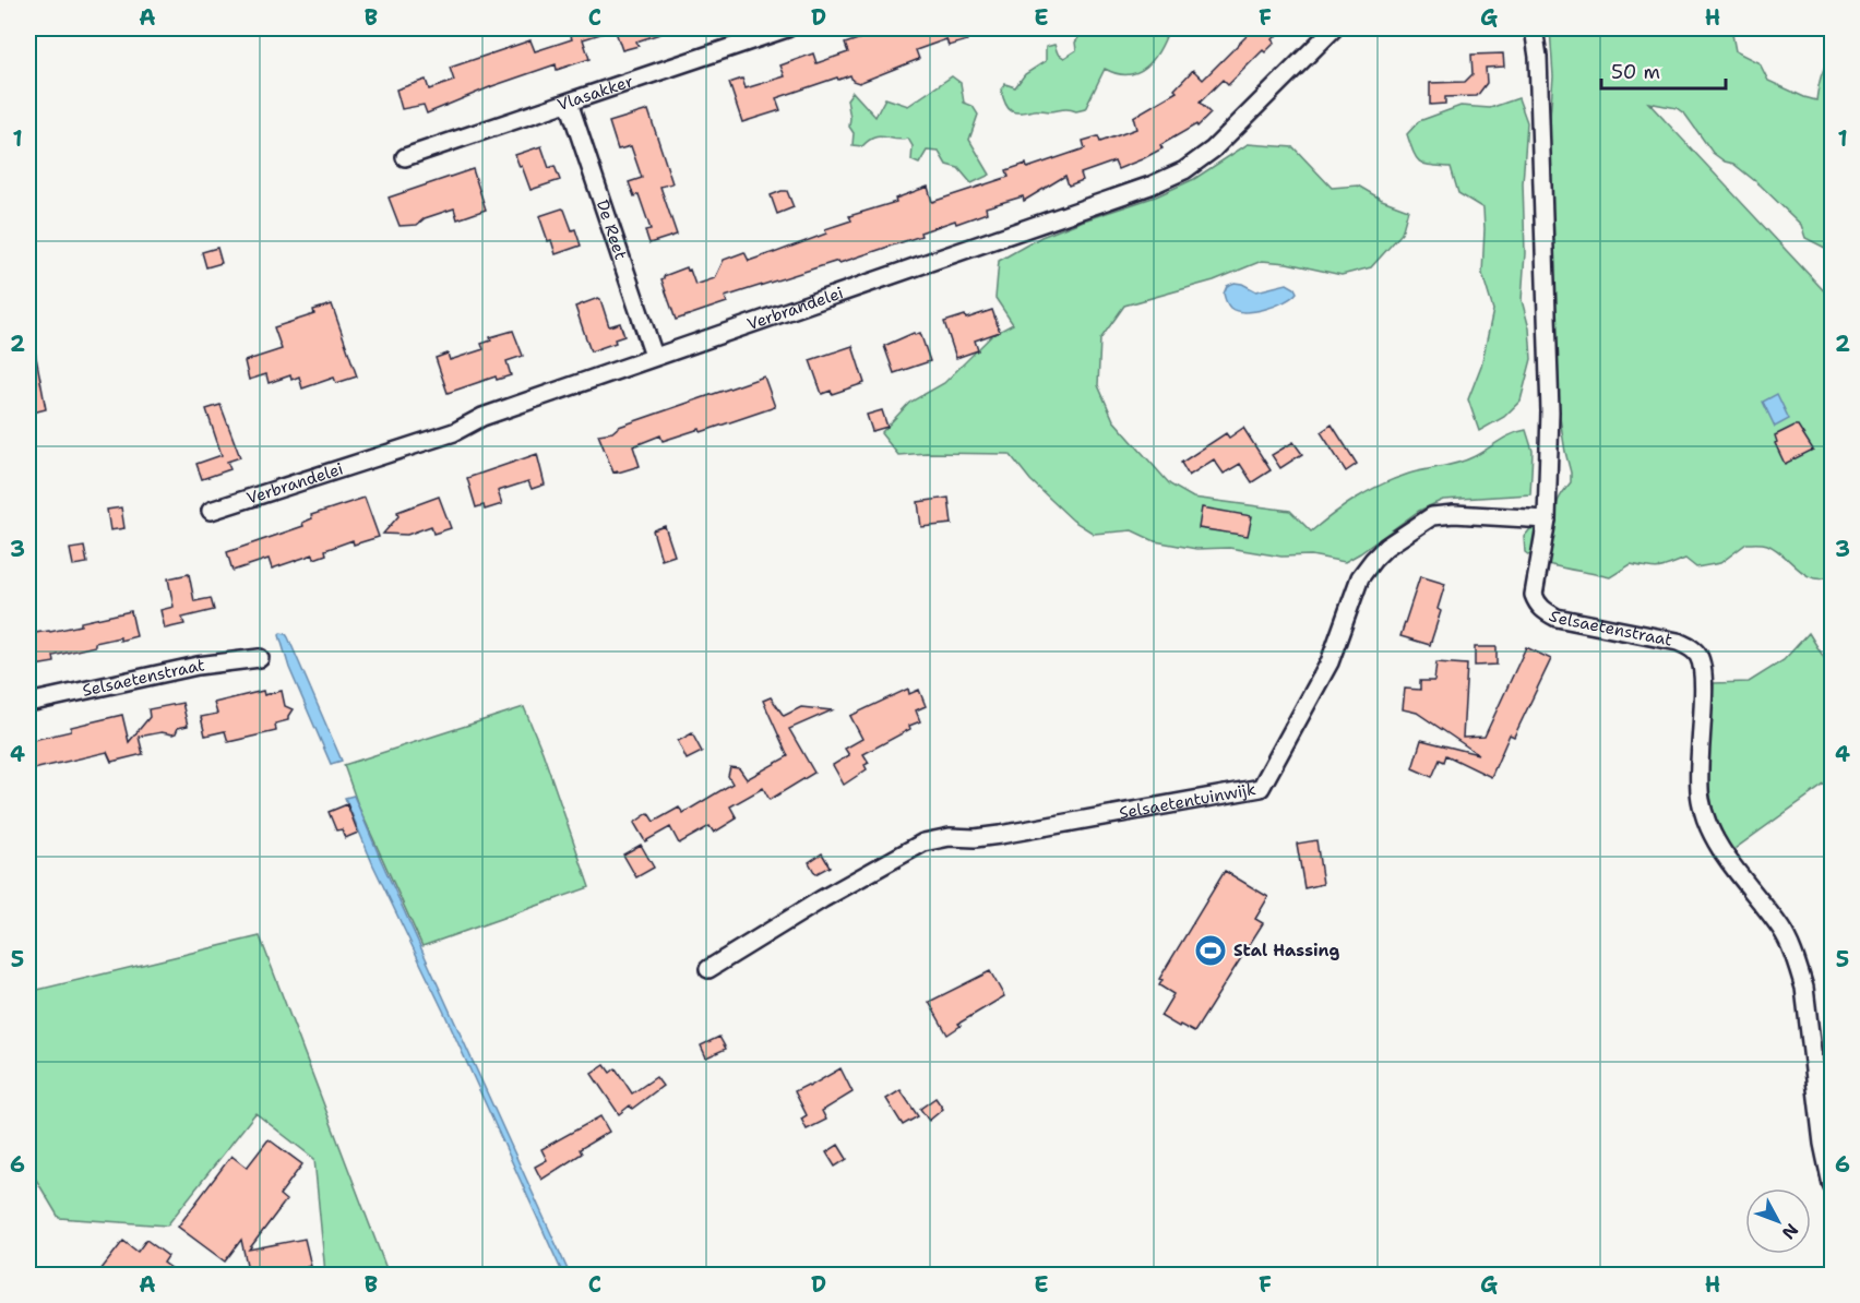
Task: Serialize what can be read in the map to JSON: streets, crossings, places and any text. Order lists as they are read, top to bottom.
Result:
{
  "streets": {
    "street": [
      "Vlasakker",
      "De Reet",
      "Verbrandelei",
      "Selsaetenstraat",
      "Selsaetentuinwijk"
    ]
  },
  "crossings": [
    ["Vlasakker", "De Reet"],
    ["De Reet", "Verbrandelei"],
    ["Selsaetenstraat", "Selsaetentuinwijk"]
  ],
  "places": {
    "sports": ["Stal Hassing"]
  },
  "scale_bar": "50 m",
  "north": "bottom right",
  "grid": {
    "columns": [
      "A",
      "B",
      "C",
      "D",
      "E",
      "F",
      "G",
      "H"
    ],
    "rows": [
      "1",
      "2",
      "3",
      "4",
      "5",
      "6"
    ]
  }
}
